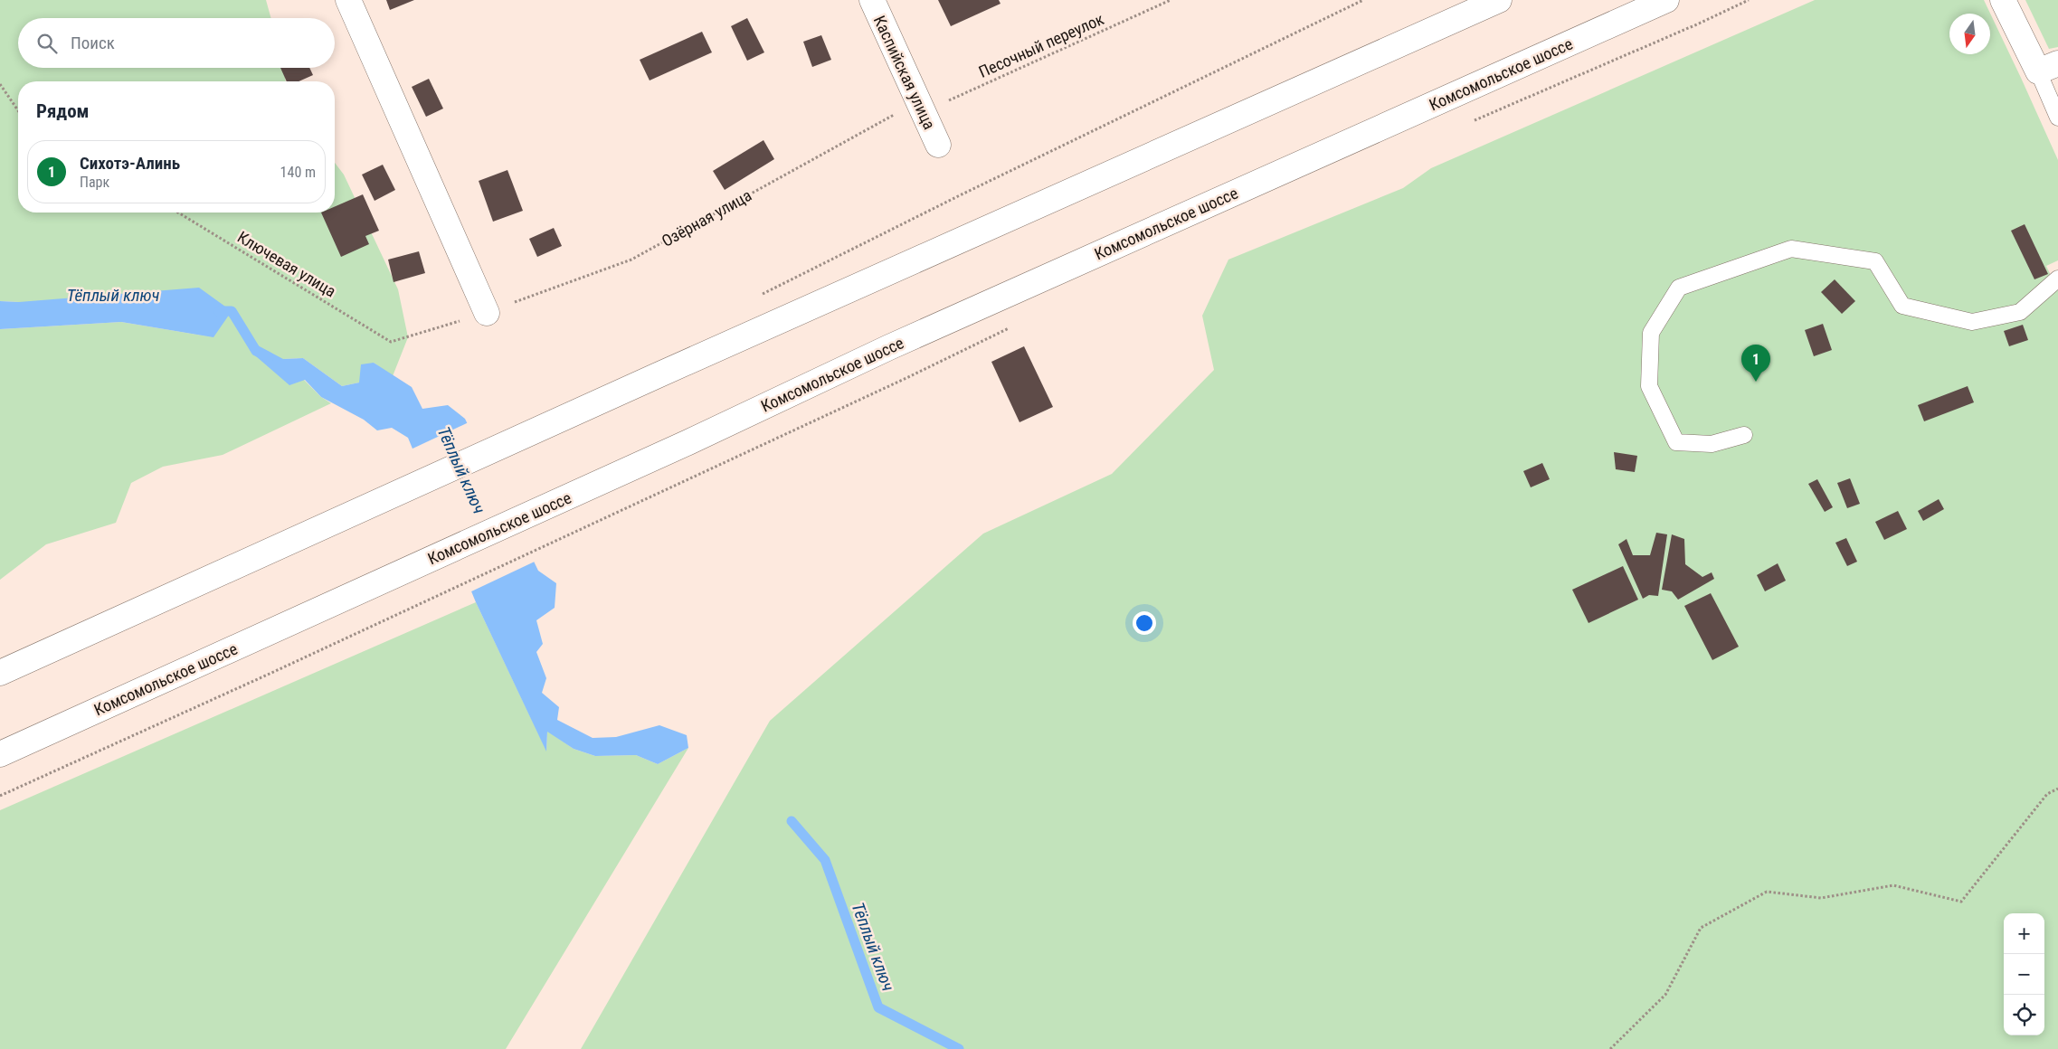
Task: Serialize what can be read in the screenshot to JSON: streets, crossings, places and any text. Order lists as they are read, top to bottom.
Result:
{
  "streets": {
    "main road": ["Каспийская улица", "Комсомольское шоссе"],
    "path": ["Песочный переулок", "Озёрная улица", "Ключевая улица"]
  },
  "crossings": [
    ["Песочный переулок", "Каспийская улица"],
    ["Песочный переулок", "Озёрная улица"],
    ["Каспийская улица", "Озёрная улица"],
    ["Озёрная улица", "Ключевая улица"]
  ],
  "water": ["Тёплый ключ"],
  "north": "bottom",
  "page": {
    "search": "Поиск",
    "heading": "Рядом",
    "list": [
      {
        "mark": "1",
        "name": "Сихотэ-Алинь",
        "note": "Парк",
        "value": "140 m"
      }
    ],
    "pins": "1",
    "map_buttons": ["+", "−"]
  }
}
